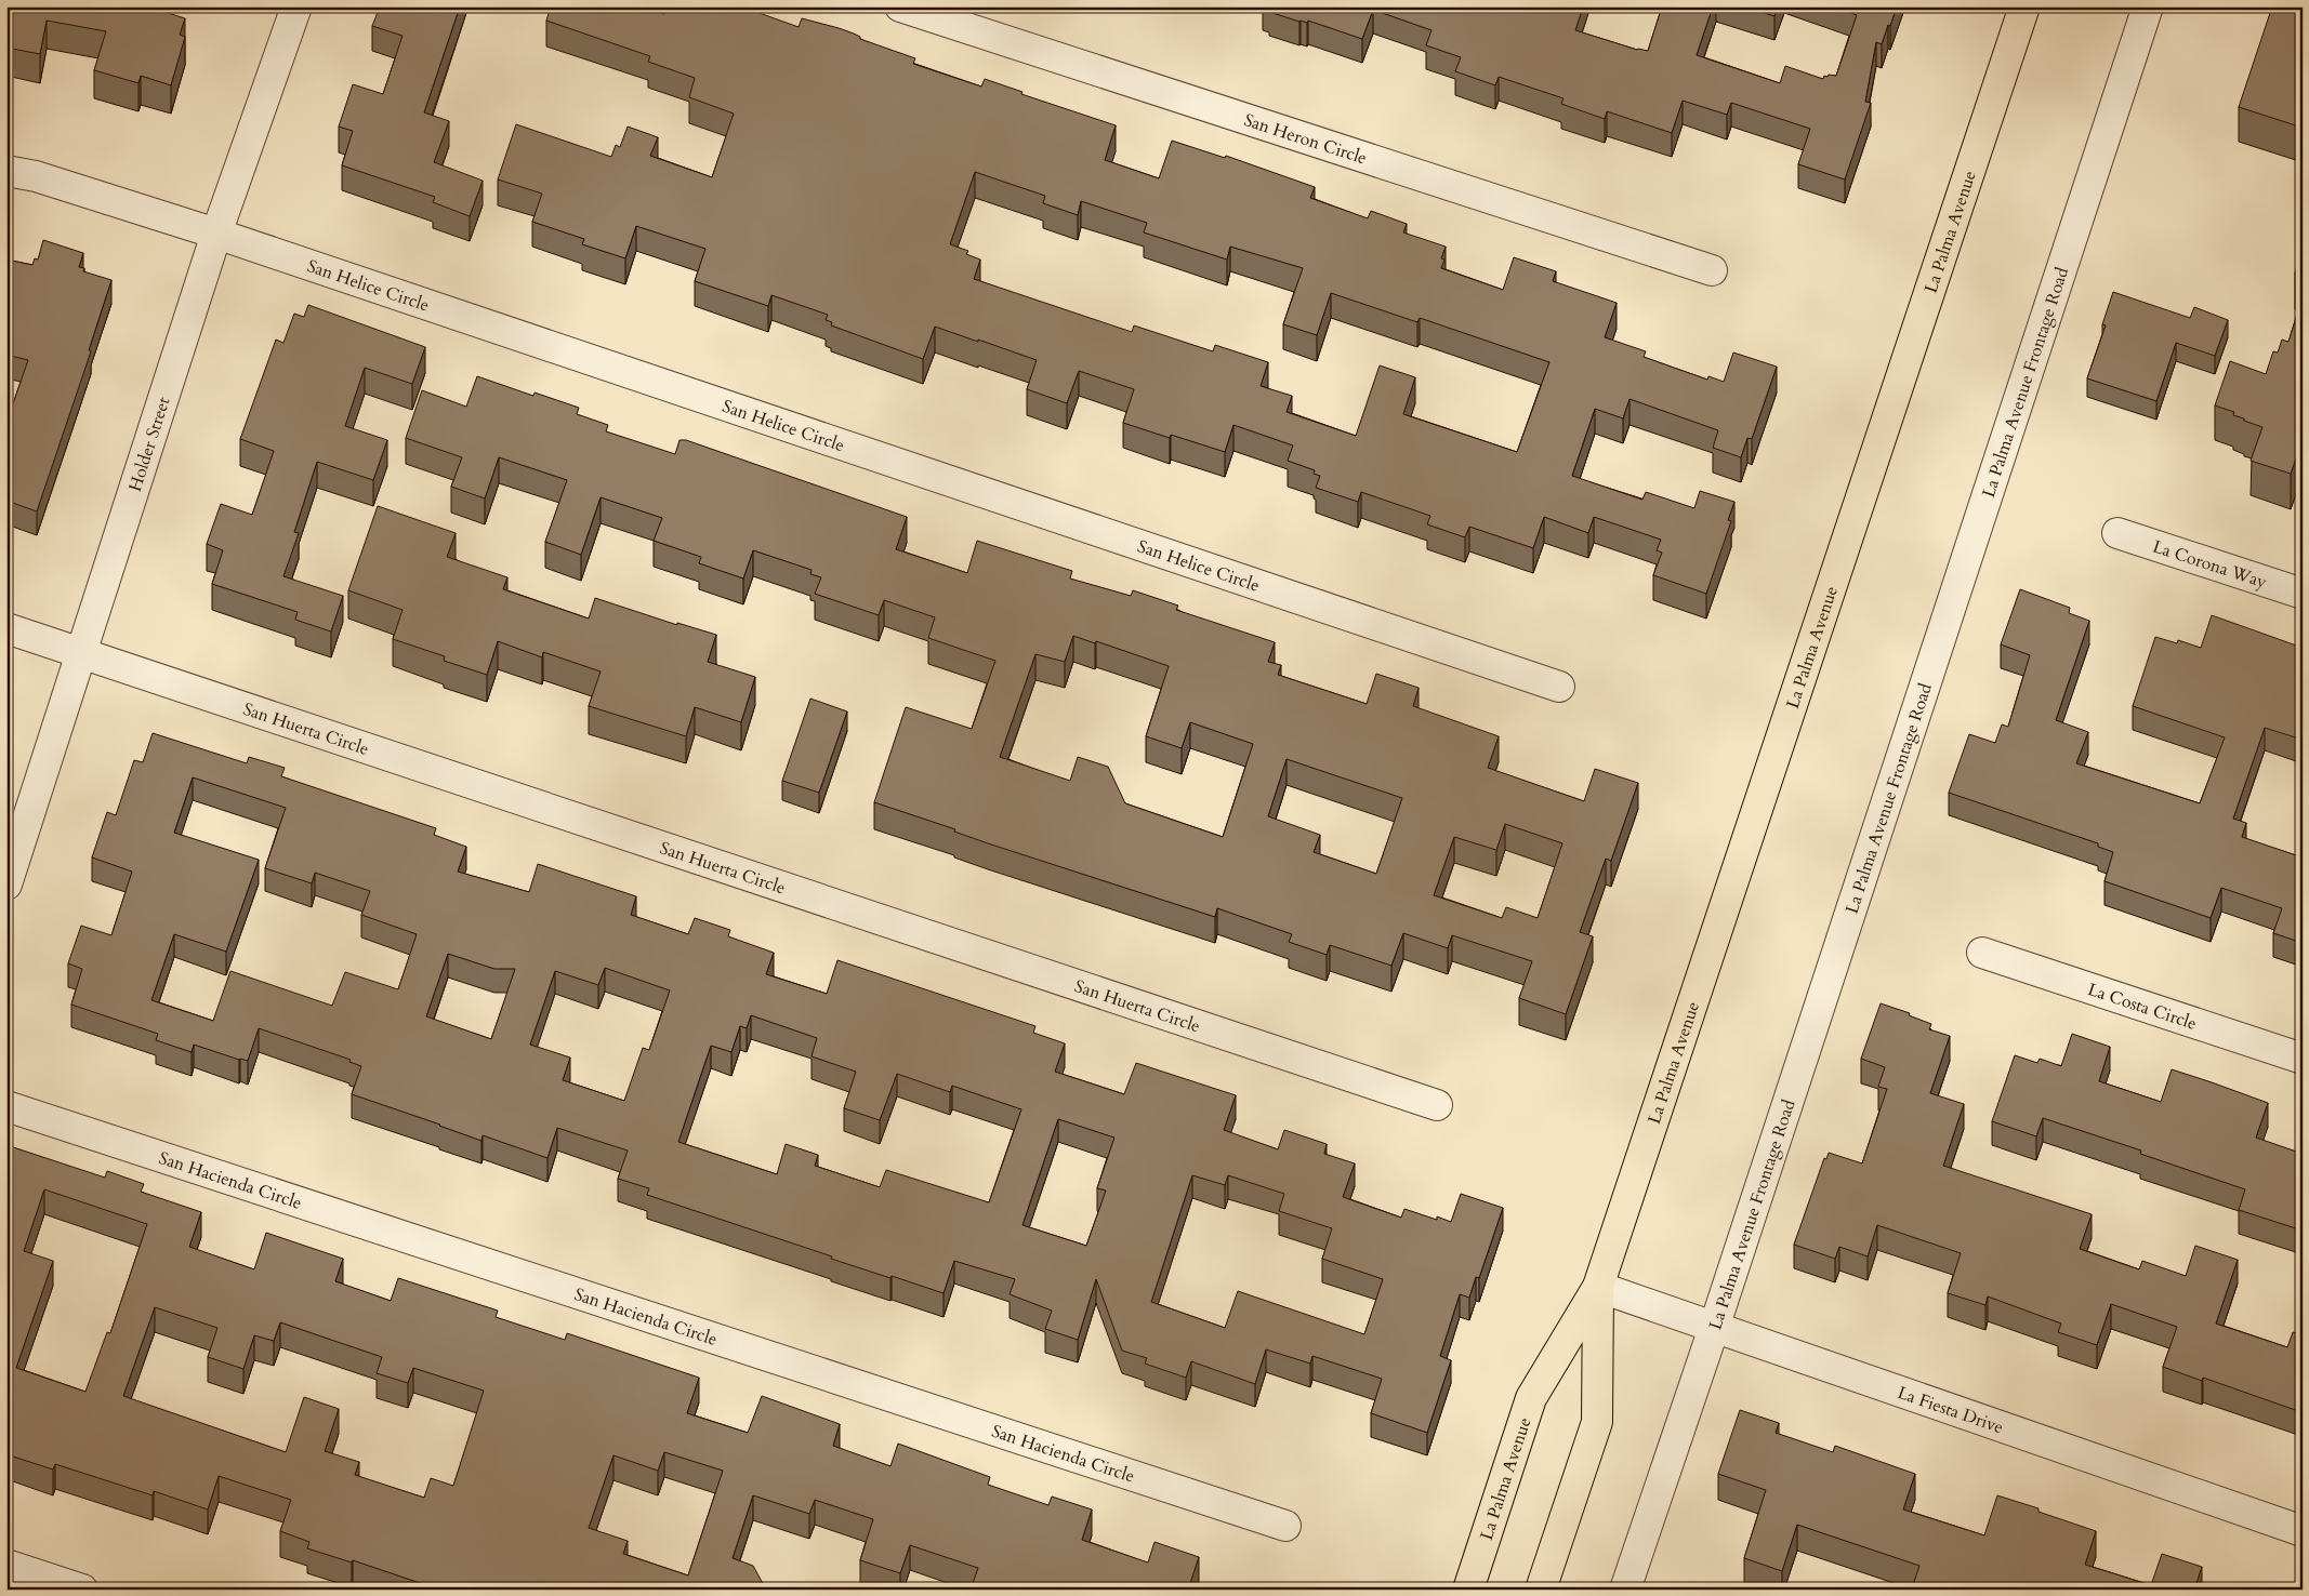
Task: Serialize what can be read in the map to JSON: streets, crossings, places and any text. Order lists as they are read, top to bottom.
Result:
{
  "streets": {
    "main road": ["La Palma Avenue"],
    "street": [
      "San Heron Circle",
      "San Helice Circle",
      "La Palma Avenue Frontage Road",
      "Holder Street",
      "La Corona Way",
      "San Huerta Circle",
      "La Costa Circle",
      "San Hacienda Circle",
      "La Fiesta Drive"
    ]
  },
  "crossings": [
    ["La Palma Avenue", "La Fiesta Drive"],
    ["San Helice Circle", "Holder Street"],
    ["La Palma Avenue Frontage Road", "La Fiesta Drive"],
    ["Holder Street", "San Huerta Circle"]
  ]
}
